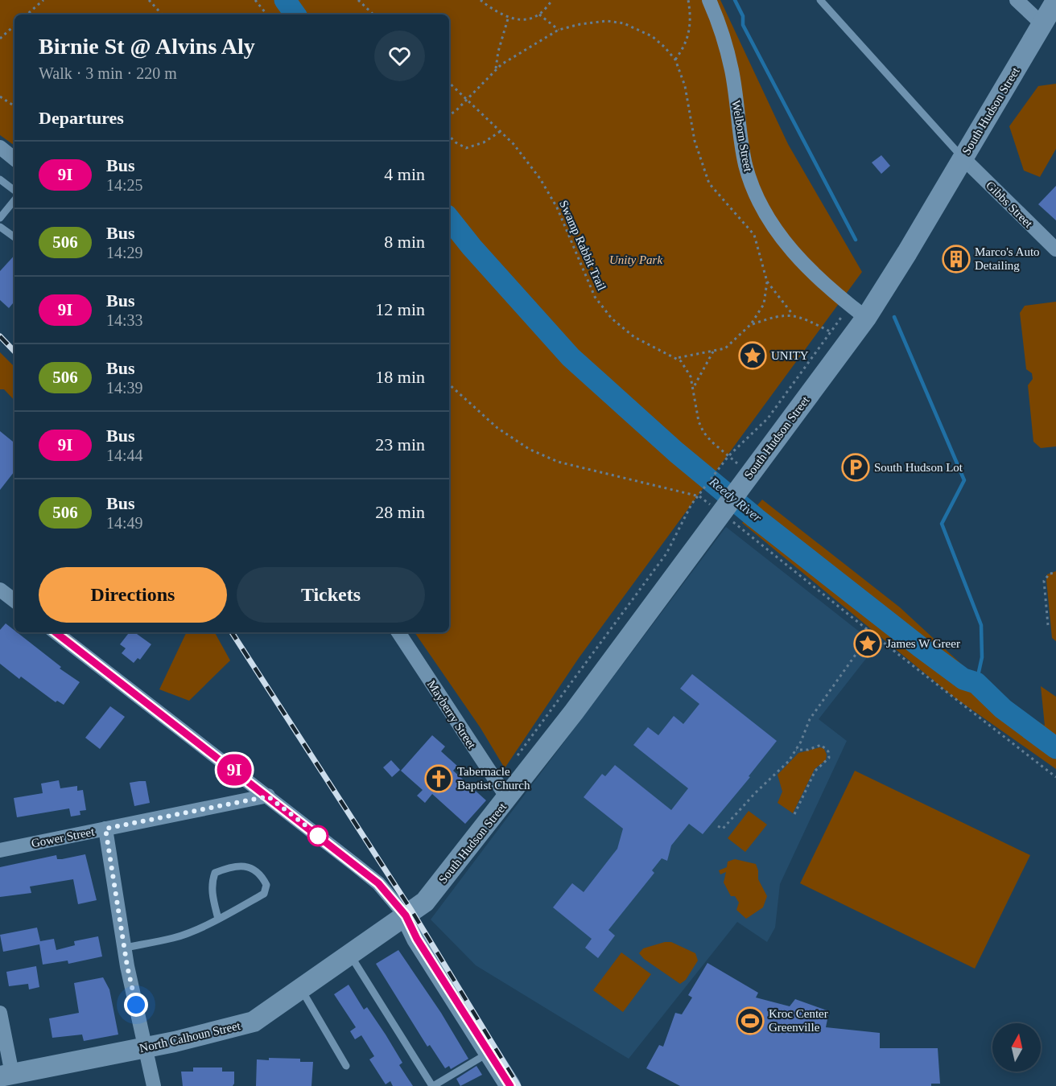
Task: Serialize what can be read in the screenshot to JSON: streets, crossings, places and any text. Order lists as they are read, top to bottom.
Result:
{
  "streets": {
    "street": [
      "South Hudson Street",
      "Welborn Street",
      "Gibbs Street",
      "Mayberry Street",
      "Gower Street",
      "North Calhoun Street"
    ],
    "path": ["Swamp Rabbit Trail"]
  },
  "crossings": [
    ["South Hudson Street", "Welborn Street"],
    ["South Hudson Street", "Gibbs Street"],
    ["South Hudson Street", "Swamp Rabbit Trail"],
    ["South Hudson Street", "Mayberry Street"],
    ["South Hudson Street", "North Calhoun Street"]
  ],
  "water": ["Reedy River"],
  "parks": ["Unity Park"],
  "places": {
    "building": ["Marco's Auto Detailing"],
    "place": ["UNITY", "James W Greer"],
    "parking": ["South Hudson Lot"],
    "church": ["Tabernacle Baptist Church"],
    "sports": ["Kroc Center Greenville"]
  },
  "lines": ["bus line 9I"],
  "north": "top",
  "page": {
    "on_map": "9I",
    "heading": [
      ["Birnie St @ Alvins Aly", "Walk · 3 min · 220 m"],
      "Departures"
    ],
    "list": [
      {
        "mark": "9I",
        "name": "Bus",
        "note": "14:25",
        "value": "4 min"
      },
      {
        "mark": "506",
        "name": "Bus",
        "note": "14:29",
        "value": "8 min"
      },
      {
        "mark": "9I",
        "name": "Bus",
        "note": "14:33",
        "value": "12 min"
      },
      {
        "mark": "506",
        "name": "Bus",
        "note": "14:39",
        "value": "18 min"
      },
      {
        "mark": "9I",
        "name": "Bus",
        "note": "14:44",
        "value": "23 min"
      },
      {
        "mark": "506",
        "name": "Bus",
        "note": "14:49",
        "value": "28 min"
      }
    ],
    "buttons": ["Directions", "Tickets"]
  }
}
